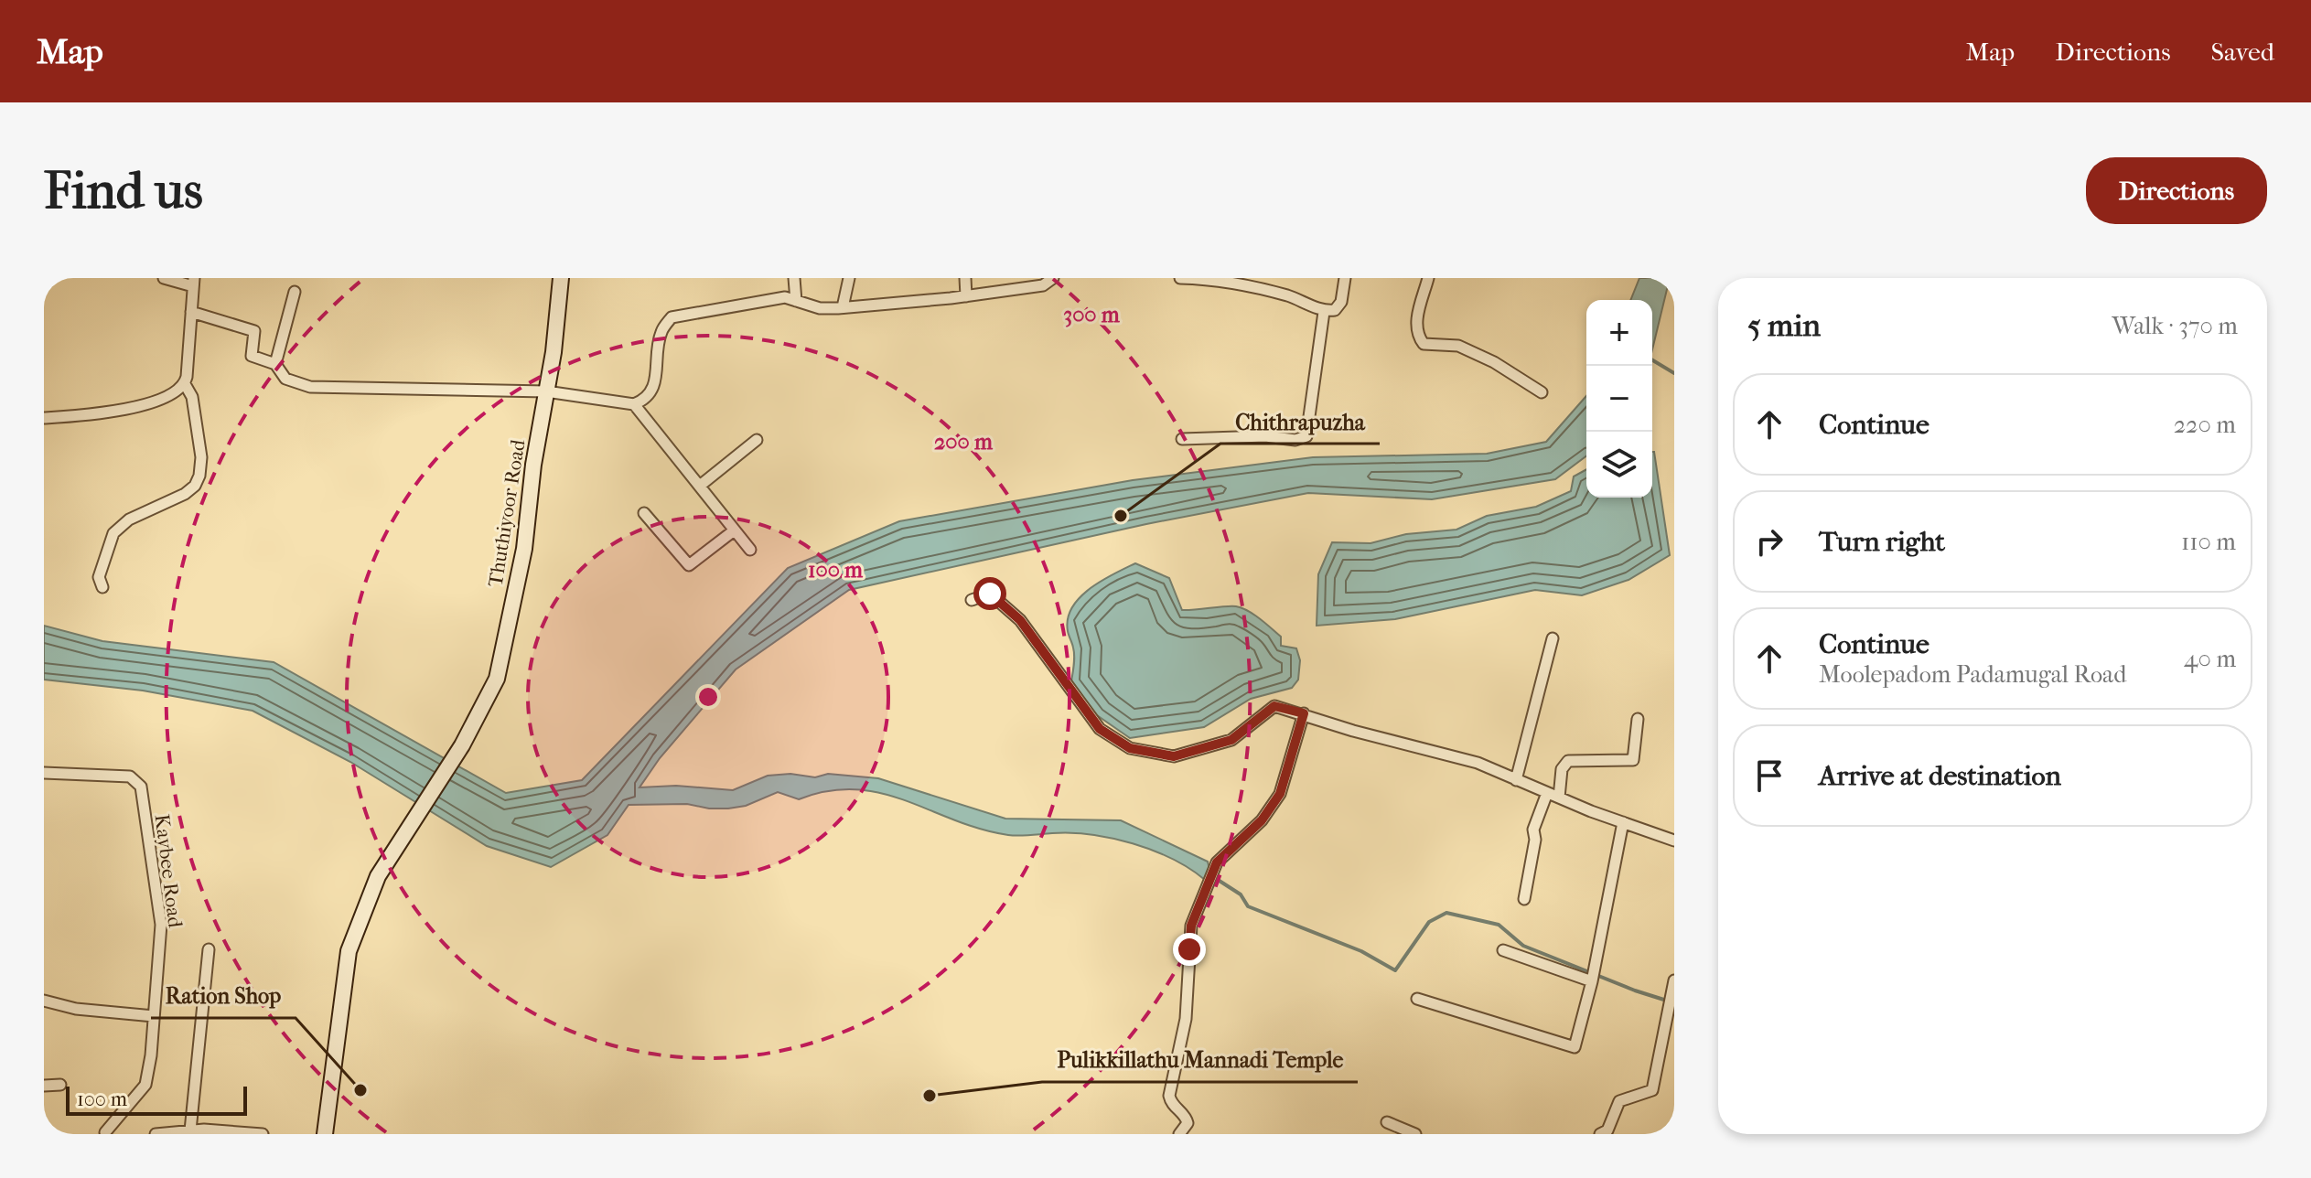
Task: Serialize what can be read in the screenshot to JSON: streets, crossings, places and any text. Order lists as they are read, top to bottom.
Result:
{
  "streets": {
    "main road": ["Thuthiyoor Road"],
    "street": ["Kaybee Road"]
  },
  "places": ["Chithrapuzha", "Ration Shop", "Pulikkillathu Mannadi Temple"],
  "scale_bar": "100 m",
  "page": {
    "header": "Map",
    "nav": ["Map", "Directions", "Saved"],
    "buttons": "Directions",
    "title": "Find us",
    "heading": ["5 min", "Walk · 370 m"],
    "map_buttons": ["+", "−"],
    "list": [
      ["Continue", "220 m"],
      ["Turn right", "110 m"],
      ["Continue", "Moolepadom Padamugal Road", "40 m"],
      "Arrive at destination"
    ],
    "scale": "100 m"
  },
  "rings": ["300 m", "200 m", "100 m"]
}
